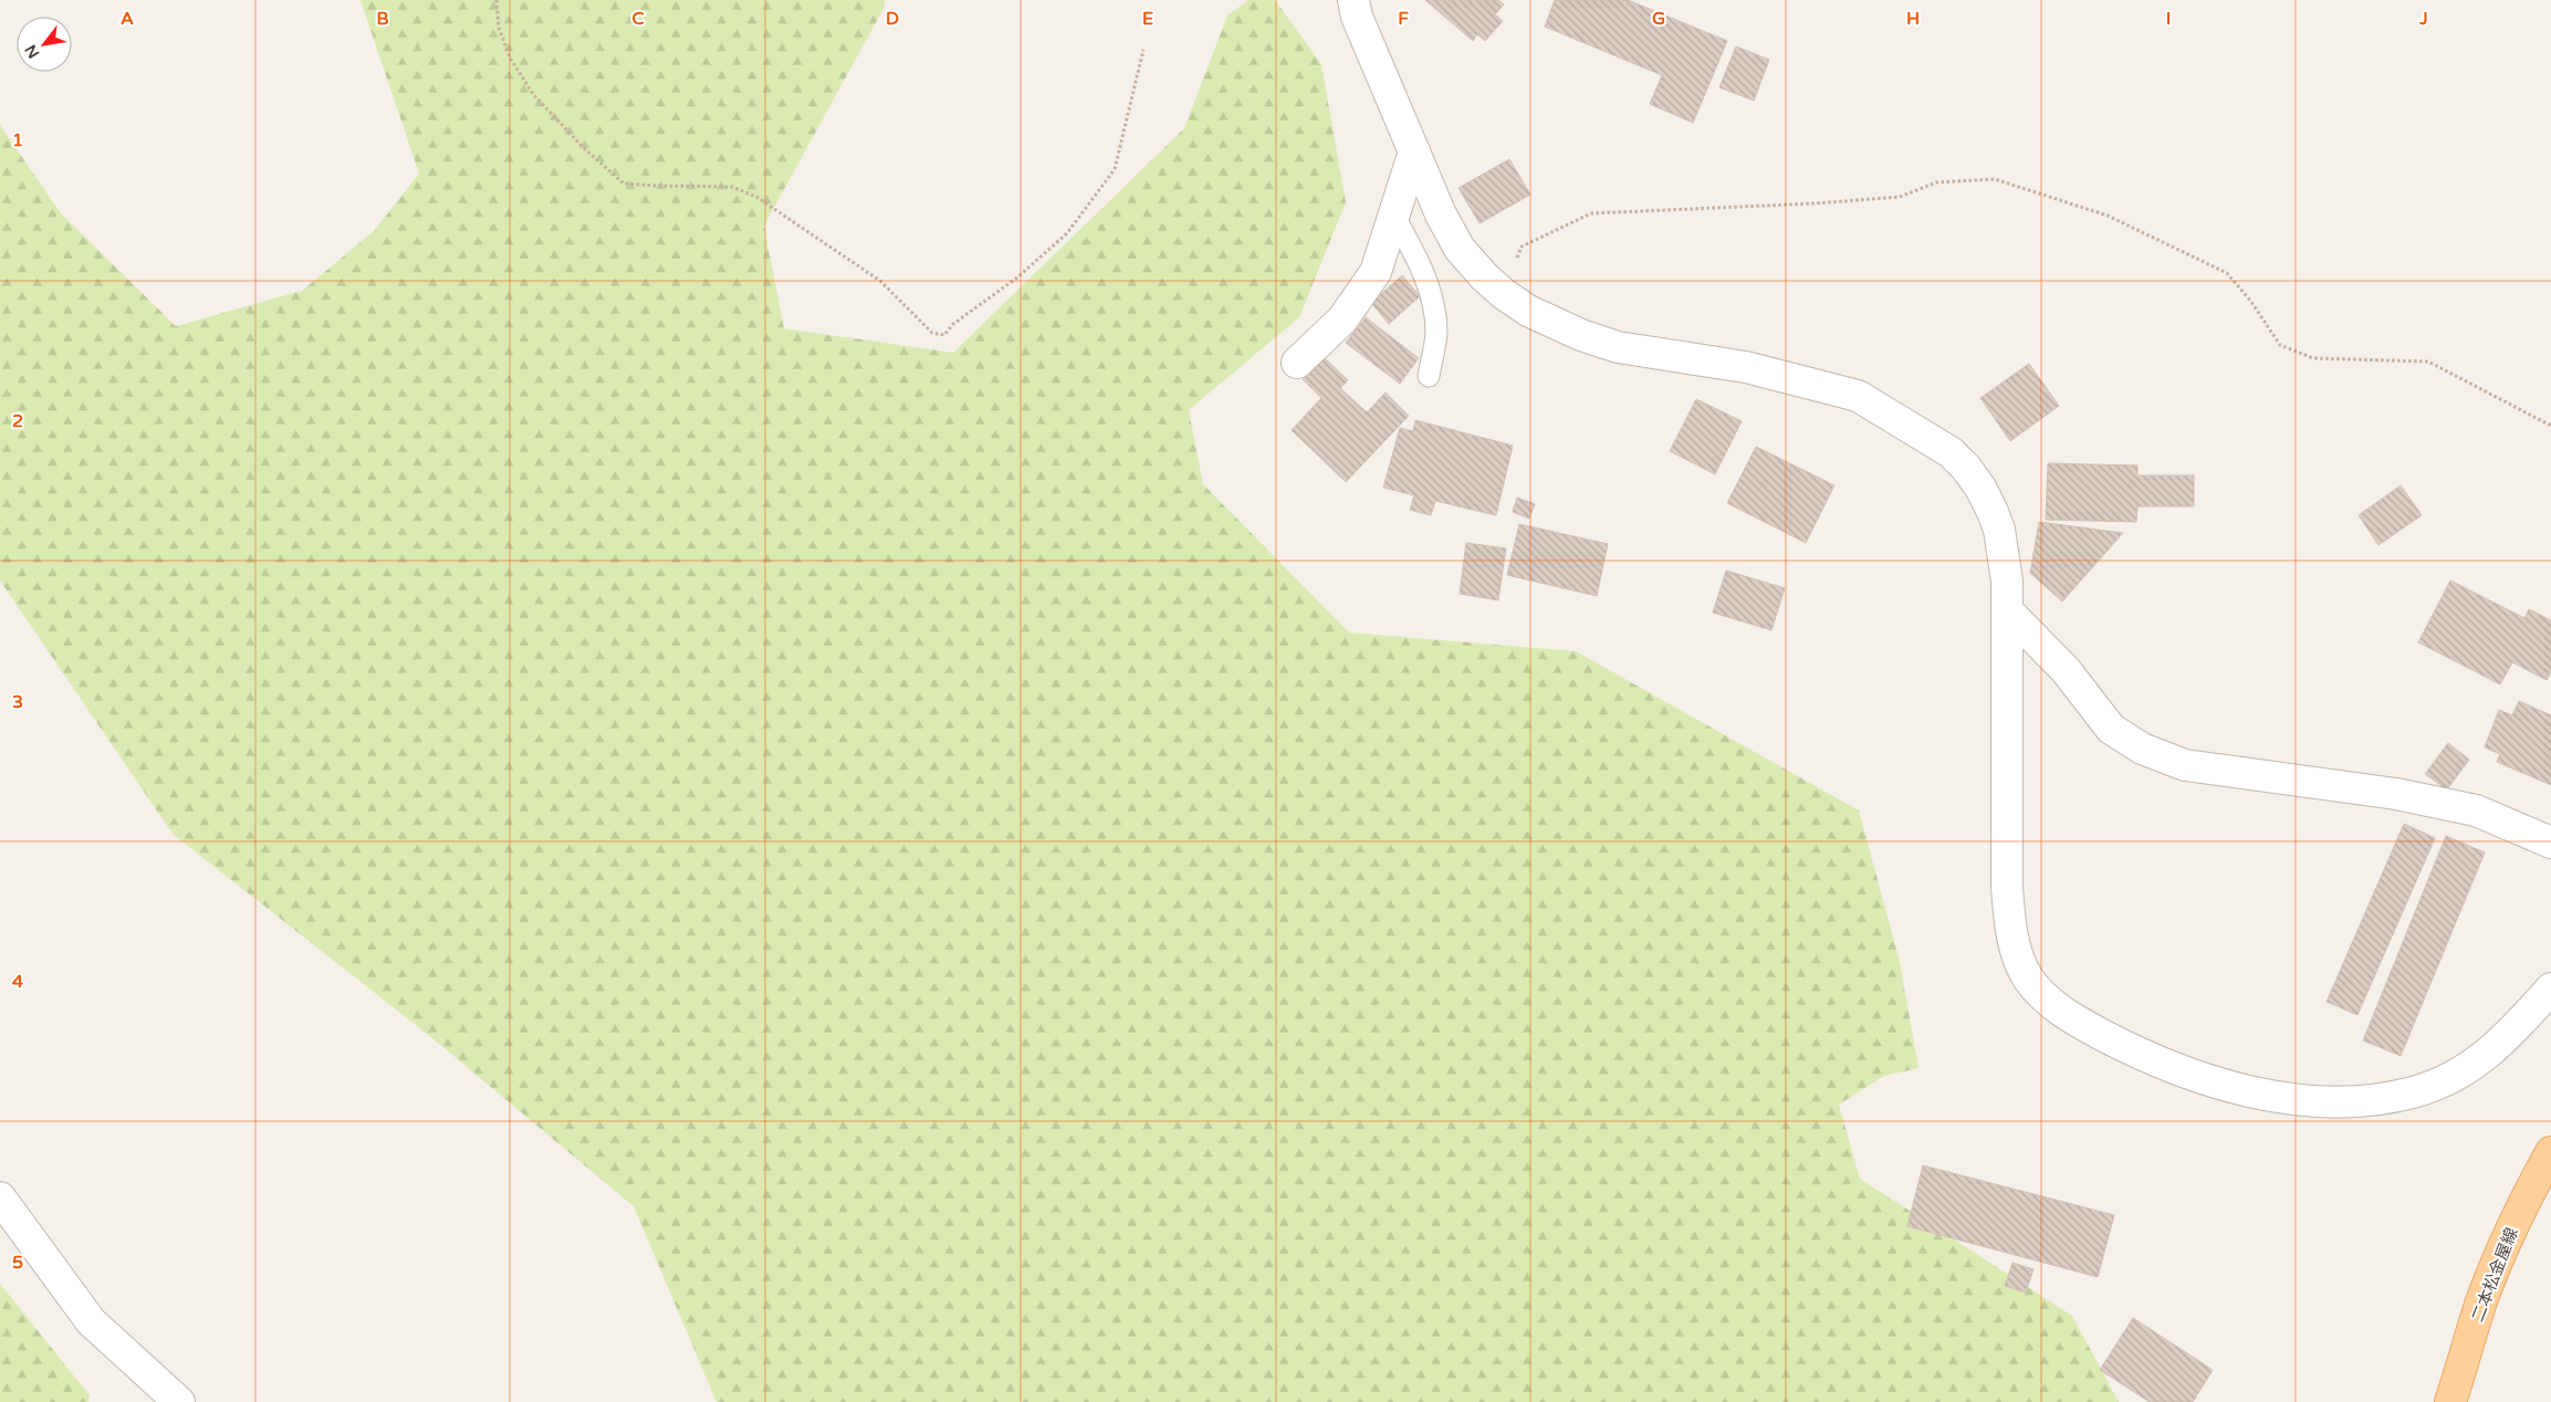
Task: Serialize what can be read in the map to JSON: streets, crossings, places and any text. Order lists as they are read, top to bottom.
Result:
{
  "streets": {
    "main road": ["二本松金屋線"]
  },
  "north": "bottom left",
  "grid": {
    "columns": [
      "A",
      "B",
      "C",
      "D",
      "E",
      "F",
      "G",
      "H",
      "I",
      "J"
    ],
    "rows": [
      "1",
      "2",
      "3",
      "4",
      "5"
    ]
  }
}
